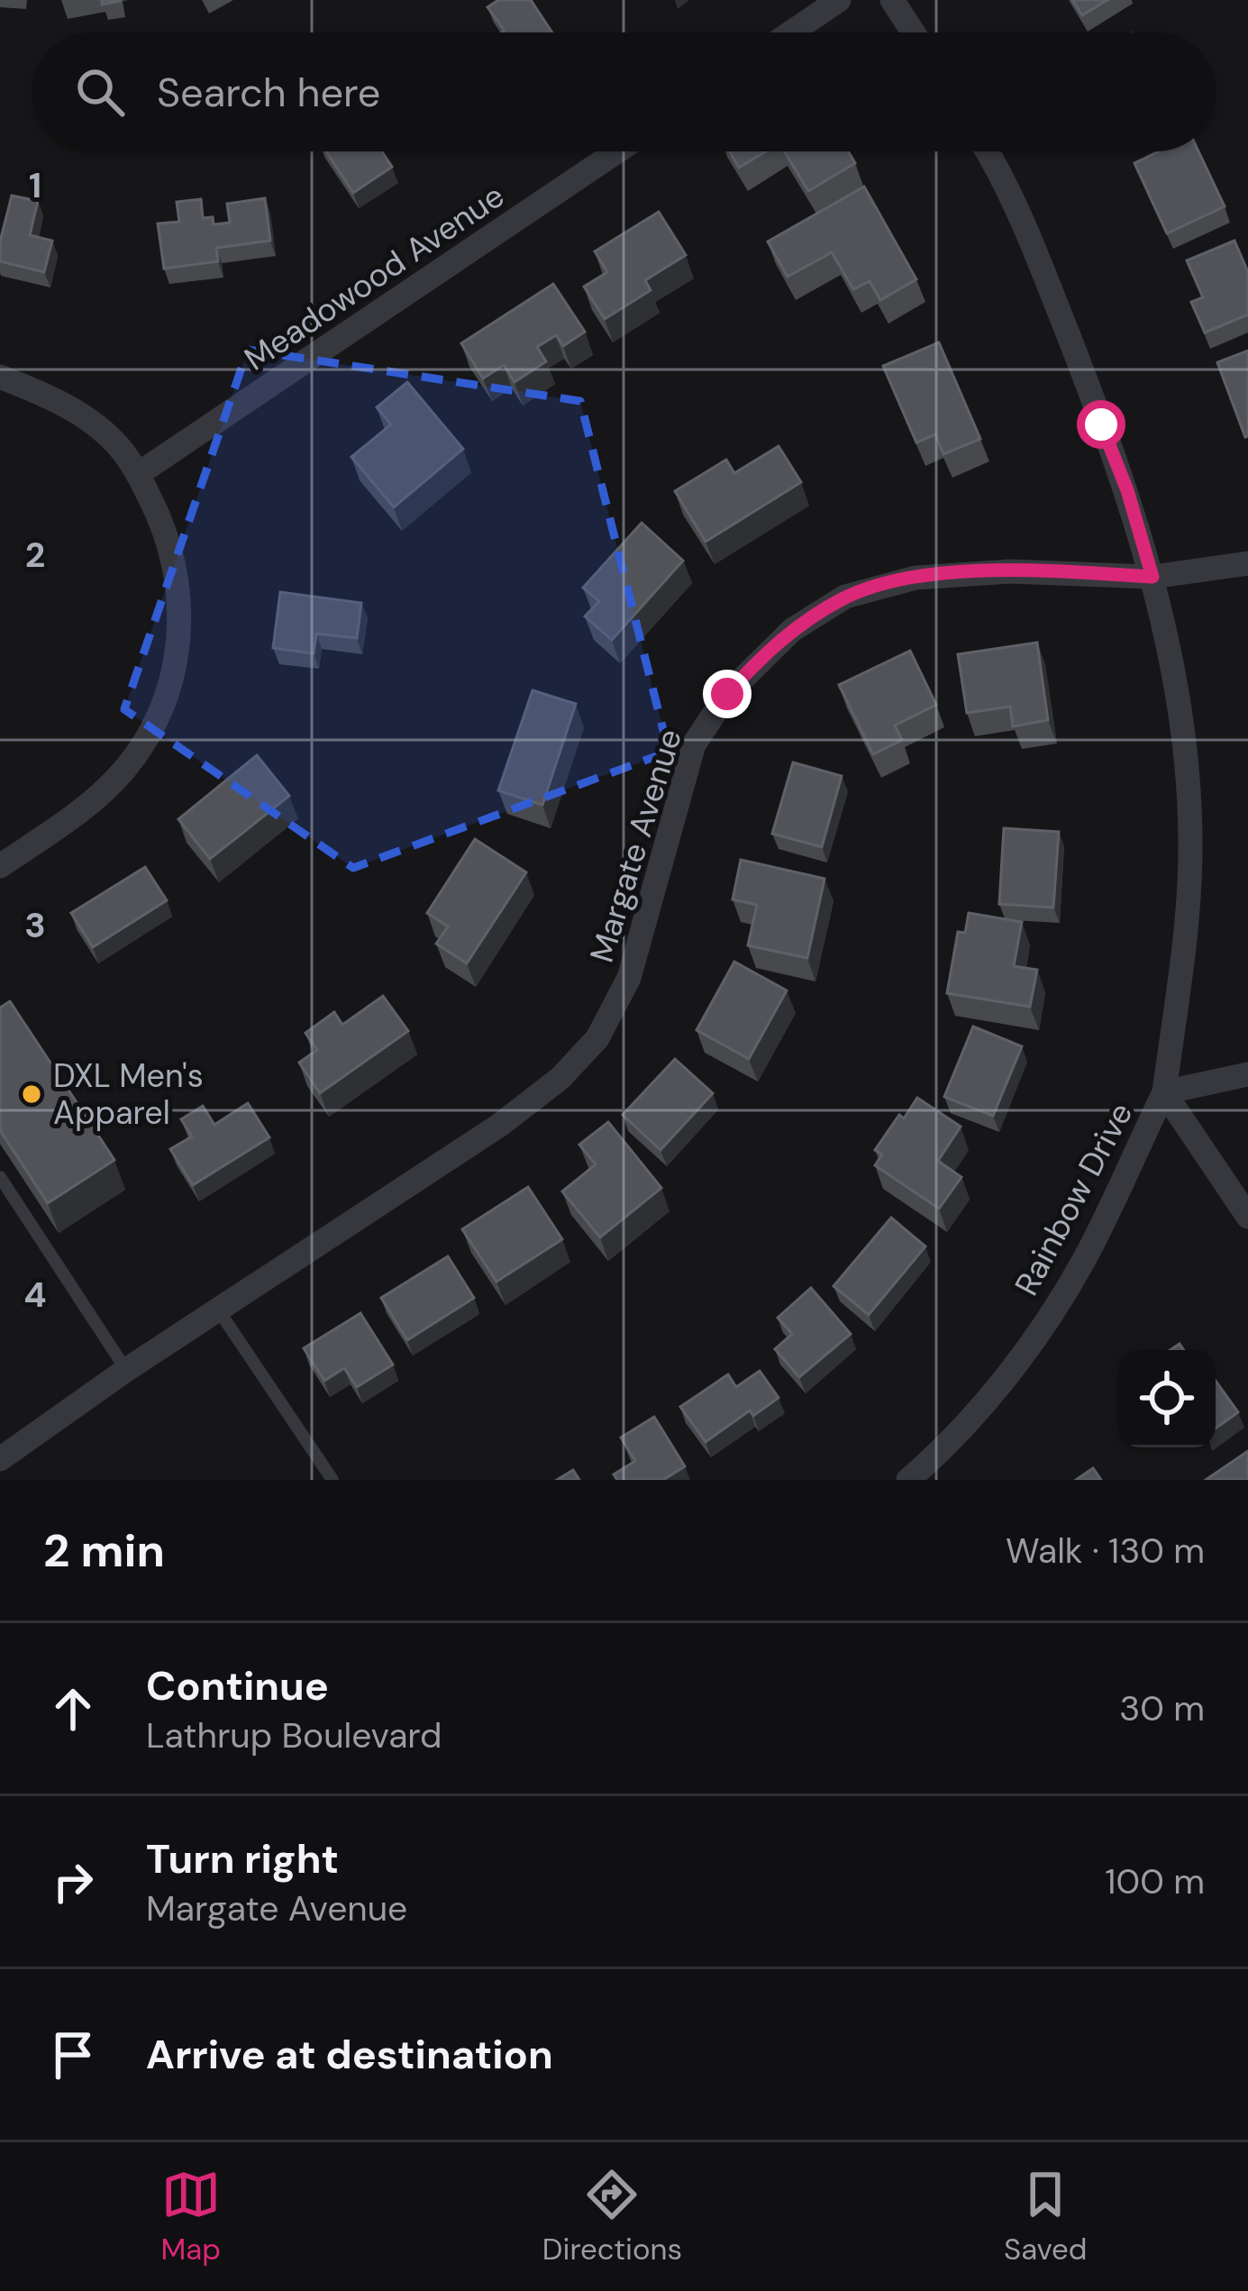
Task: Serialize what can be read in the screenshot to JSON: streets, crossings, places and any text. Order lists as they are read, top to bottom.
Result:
{
  "streets": {
    "street": ["Meadowood Avenue", "Margate Avenue", "Rainbow Drive"]
  },
  "crossings": [
    ["Margate Avenue", "Rainbow Drive"]
  ],
  "places": ["DXL Men's Apparel"],
  "page": {
    "search": "Search here",
    "heading": ["2 min", "Walk · 130 m"],
    "list": [
      ["Continue", "Lathrup Boulevard", "30 m"],
      ["Turn right", "Margate Avenue", "100 m"],
      "Arrive at destination"
    ],
    "nav": ["Map", "Directions", "Saved"]
  },
  "grid": {
    "rows": [
      "1",
      "2",
      "3",
      "4"
    ]
  }
}
